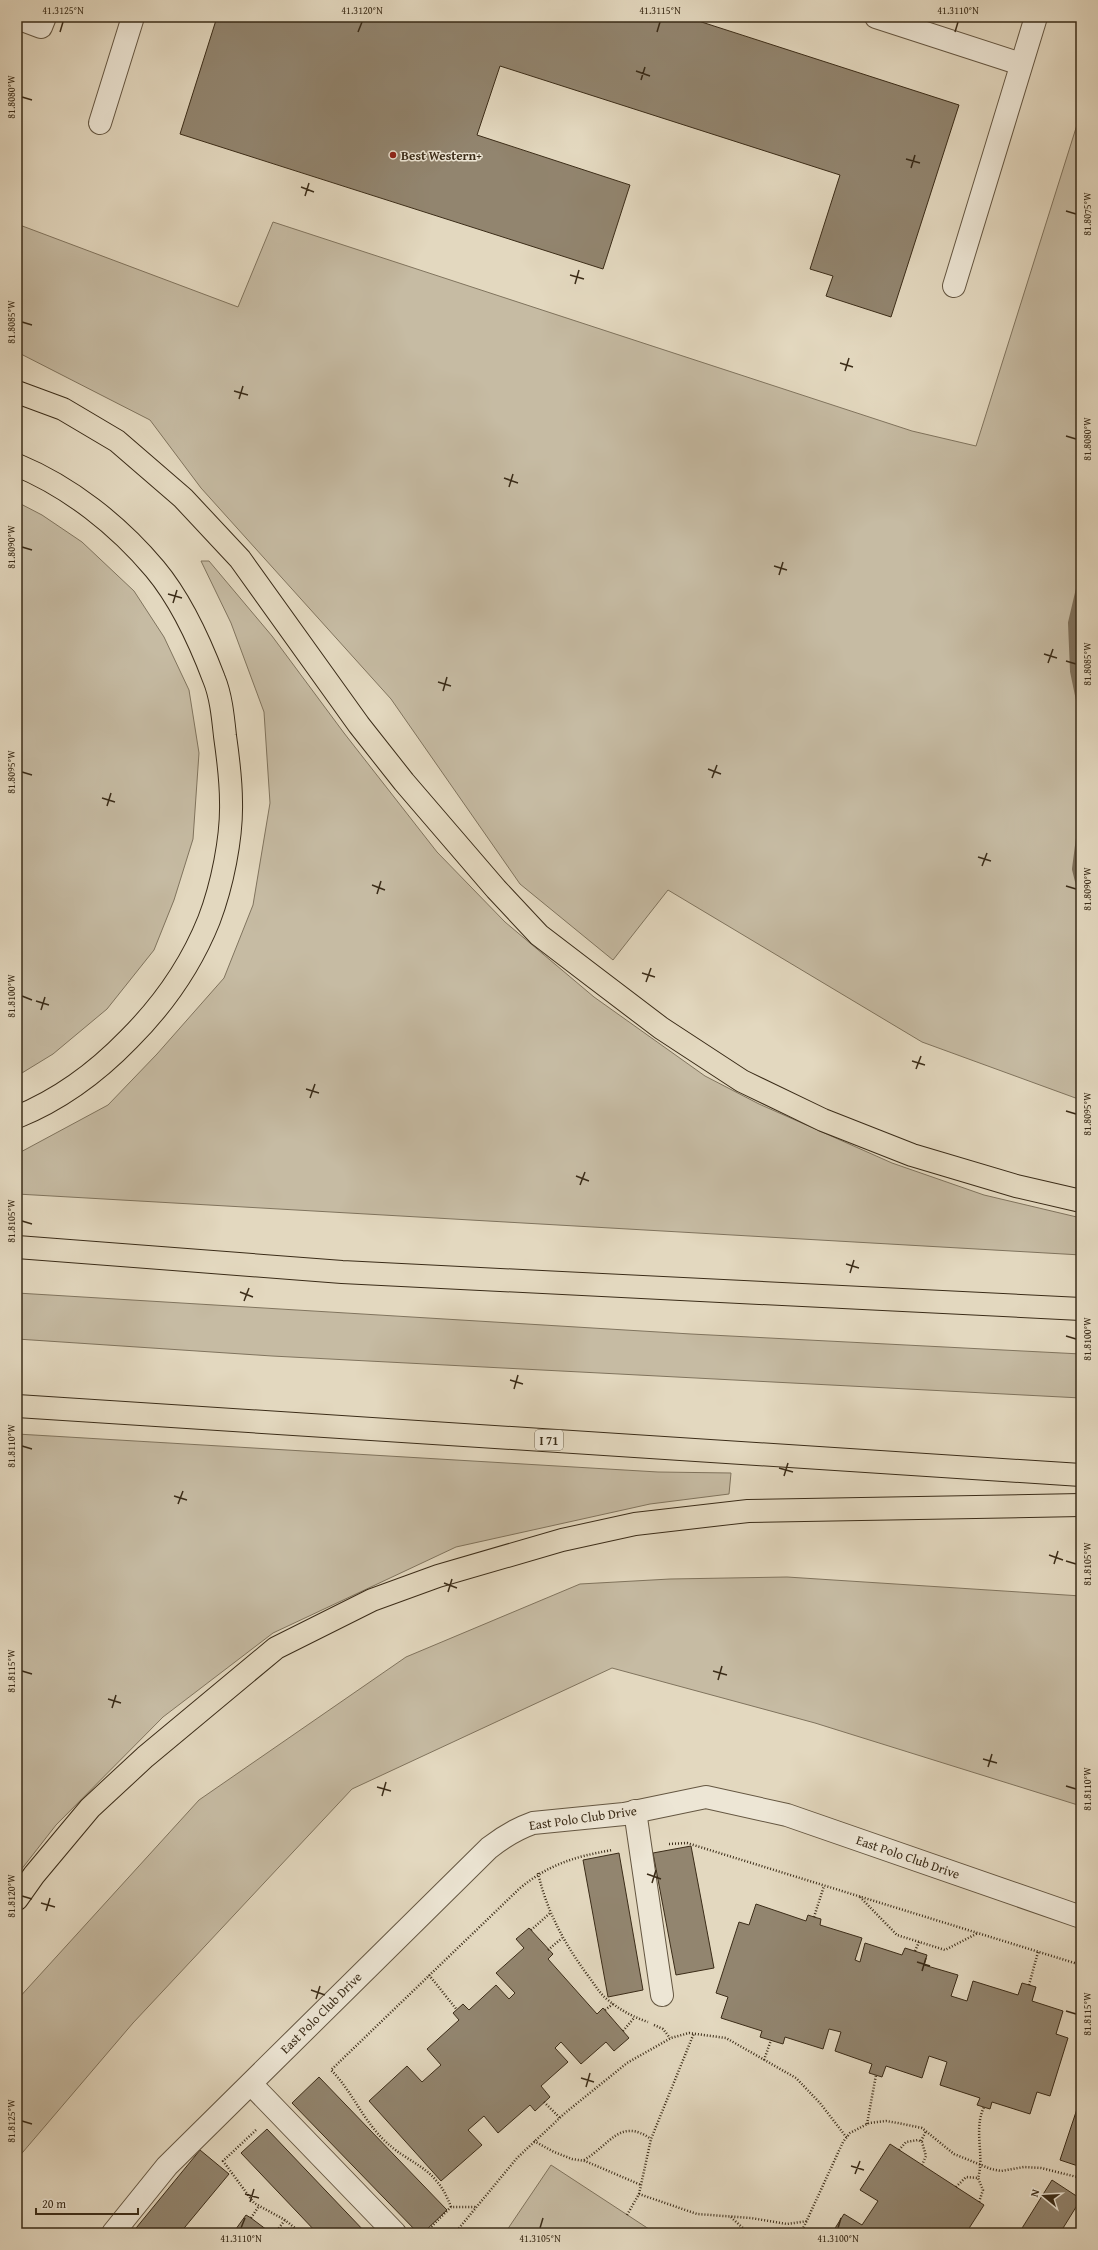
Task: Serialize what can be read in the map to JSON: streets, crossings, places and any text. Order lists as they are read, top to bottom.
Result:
{
  "streets": {
    "highway": ["I 71"],
    "street": ["East Polo Club Drive"]
  },
  "places": ["Best Western+"],
  "scale_bar": "20 m",
  "north": "left",
  "coordinates": [
    "41.3125°N",
    "41.3120°N",
    "41.3115°N",
    "41.3110°N",
    "81.8080°W",
    "81.8075°W",
    "81.8085°W",
    "81.8090°W",
    "81.8095°W",
    "81.8100°W",
    "81.8105°W",
    "81.8110°W",
    "81.8115°W",
    "81.8120°W",
    "81.8125°W",
    "41.3105°N",
    "41.3100°N"
  ]
}
